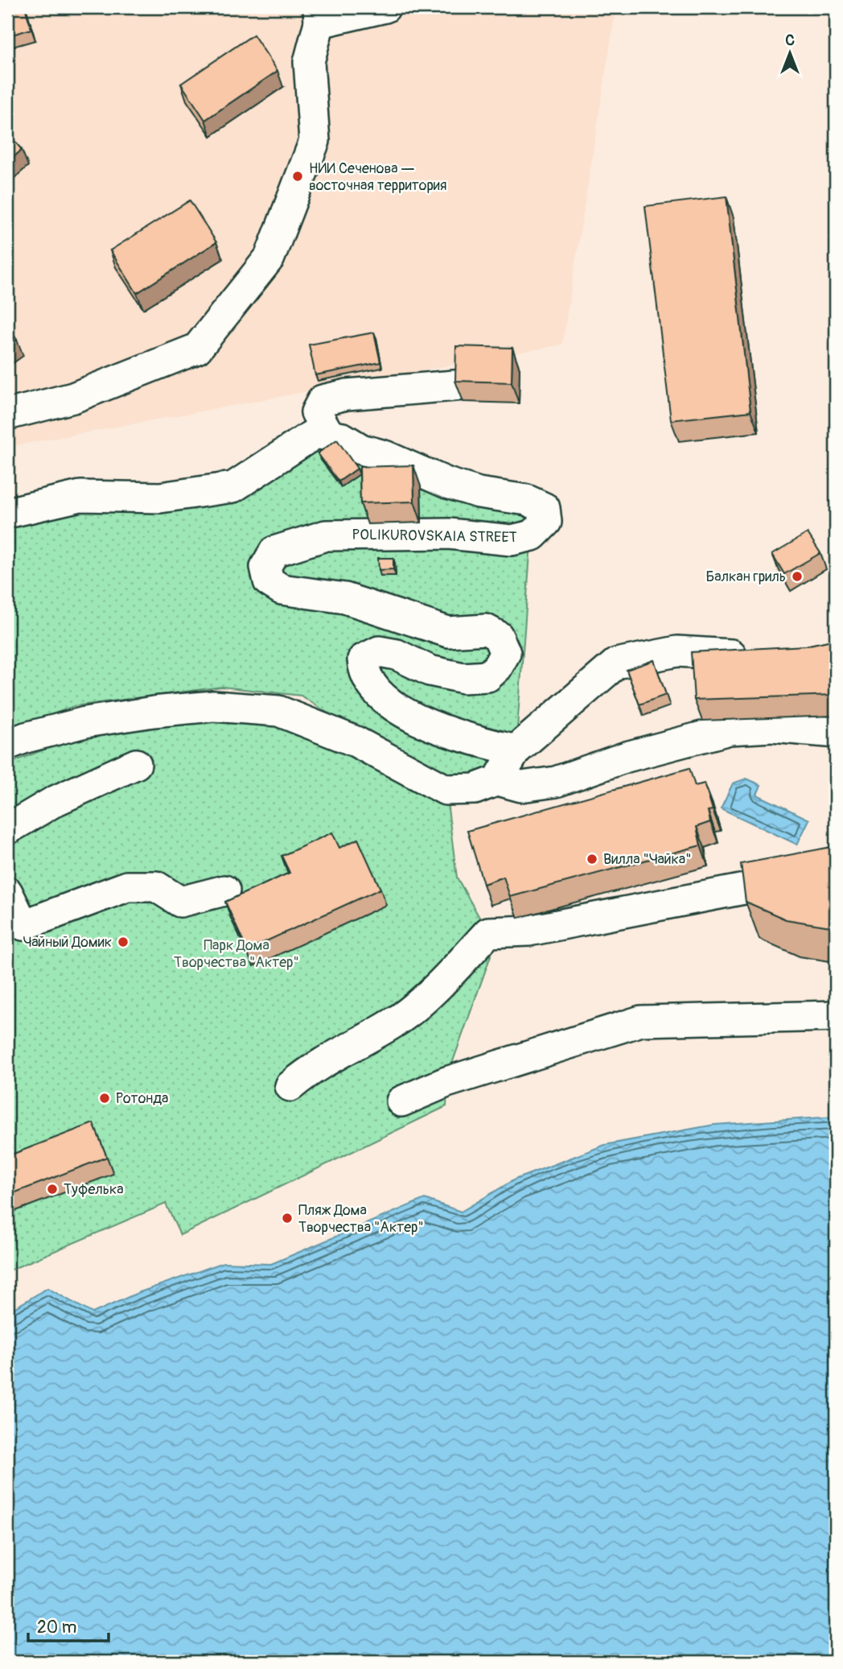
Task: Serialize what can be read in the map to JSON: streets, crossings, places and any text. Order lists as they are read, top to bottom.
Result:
{
  "streets": {
    "street": ["POLIKUROVSKAIA STREET"]
  },
  "parks": ["Парк Дома Творчества \"Актер\""],
  "places": [
    "НИИ Сеченова — восточная территория",
    "Балкан гриль",
    "Вилла \"Чайка\"",
    "Чайный Домик",
    "Ротонда",
    "Туфелька",
    "Пляж Дома Творчества \"Актер\""
  ],
  "scale_bar": "20 m",
  "north": "top"
}
